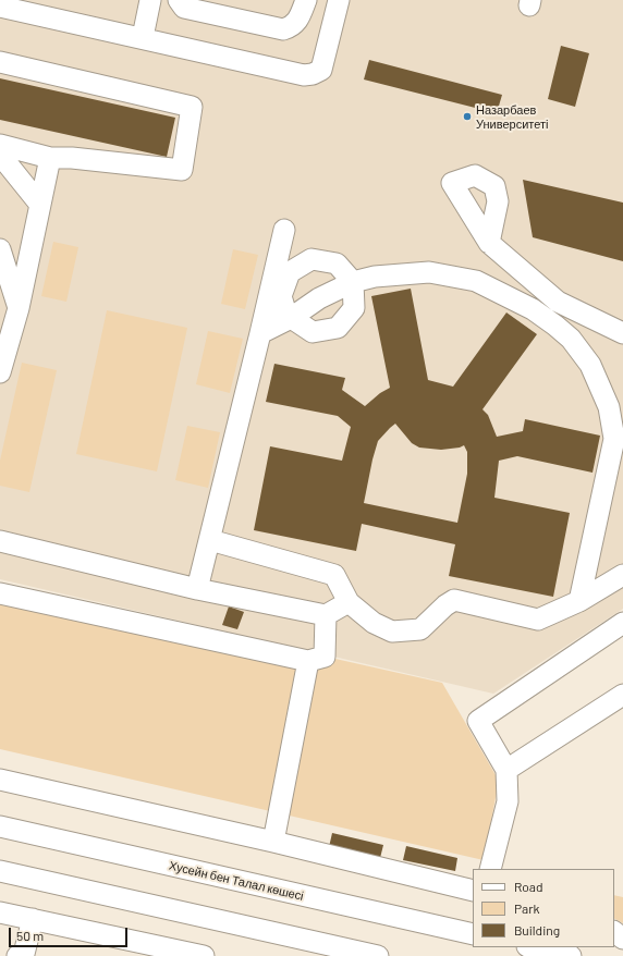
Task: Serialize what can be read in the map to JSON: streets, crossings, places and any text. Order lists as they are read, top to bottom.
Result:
{
  "streets": {
    "street": ["Хусейн бен Талал көшесі"]
  },
  "places": ["Назарбаев Университеті"],
  "legend": ["Road", "Park", "Building"],
  "scale_bar": "50 m"
}
